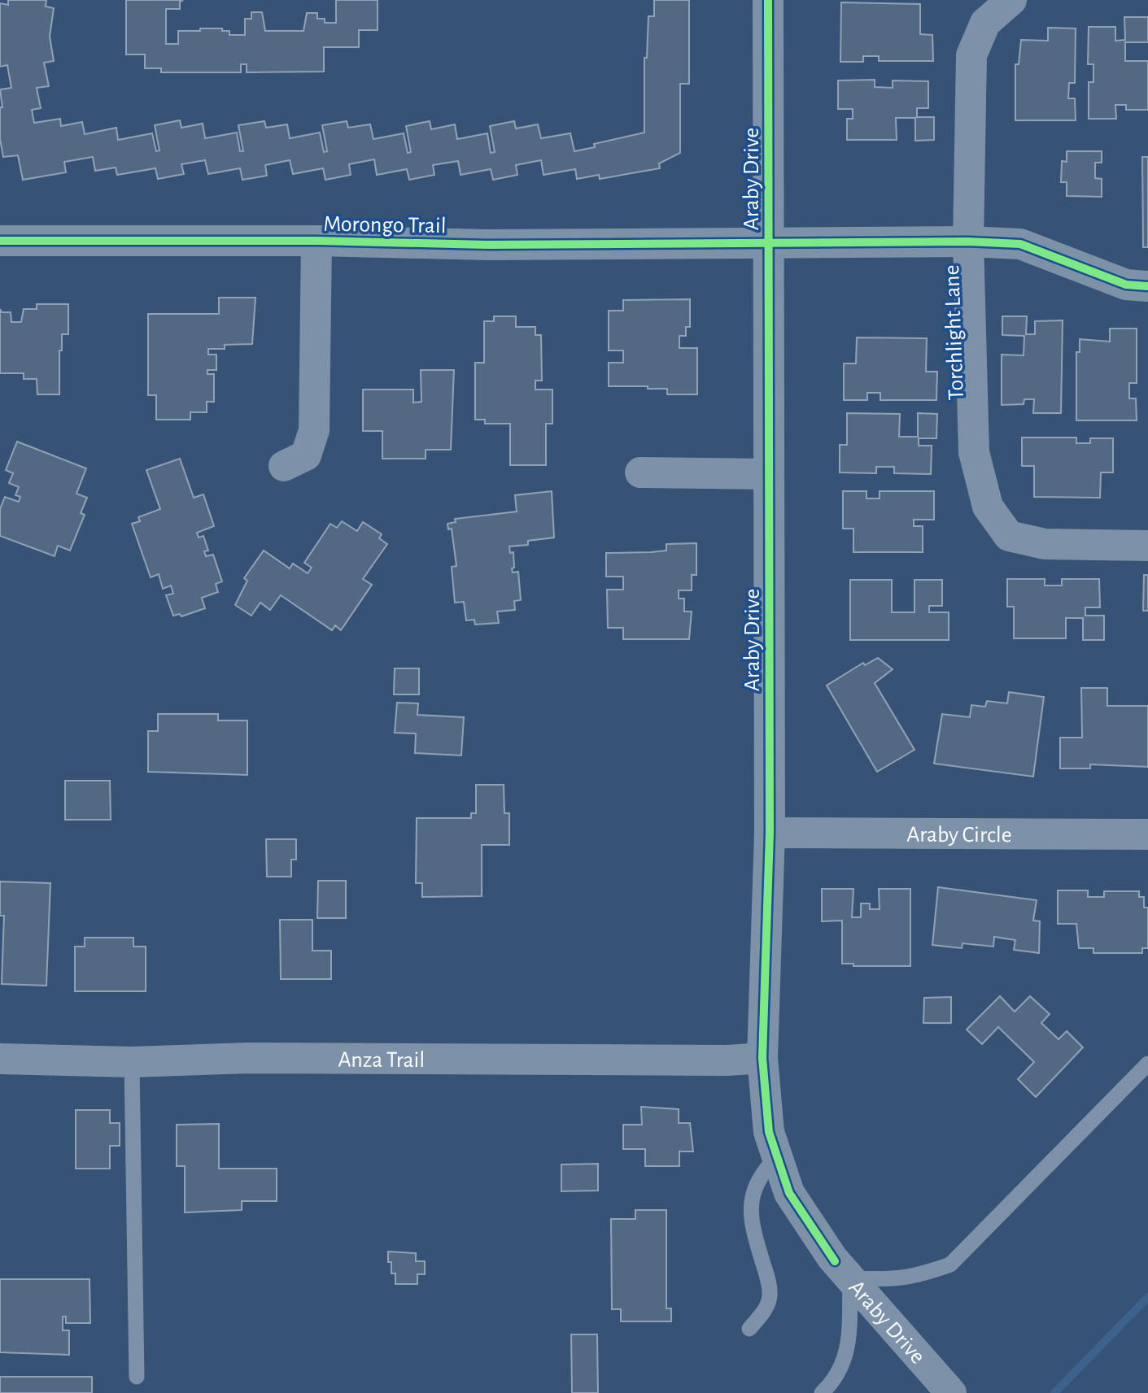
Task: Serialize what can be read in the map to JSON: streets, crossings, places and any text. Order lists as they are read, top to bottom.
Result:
{
  "streets": {
    "street": [
      "Araby Drive",
      "Morongo Trail",
      "Torchlight Lane",
      "Araby Circle",
      "Anza Trail"
    ]
  },
  "crossings": [
    ["Araby Drive", "Morongo Trail"],
    ["Araby Drive", "Araby Circle"],
    ["Araby Drive", "Anza Trail"],
    ["Morongo Trail", "Torchlight Lane"]
  ]
}
